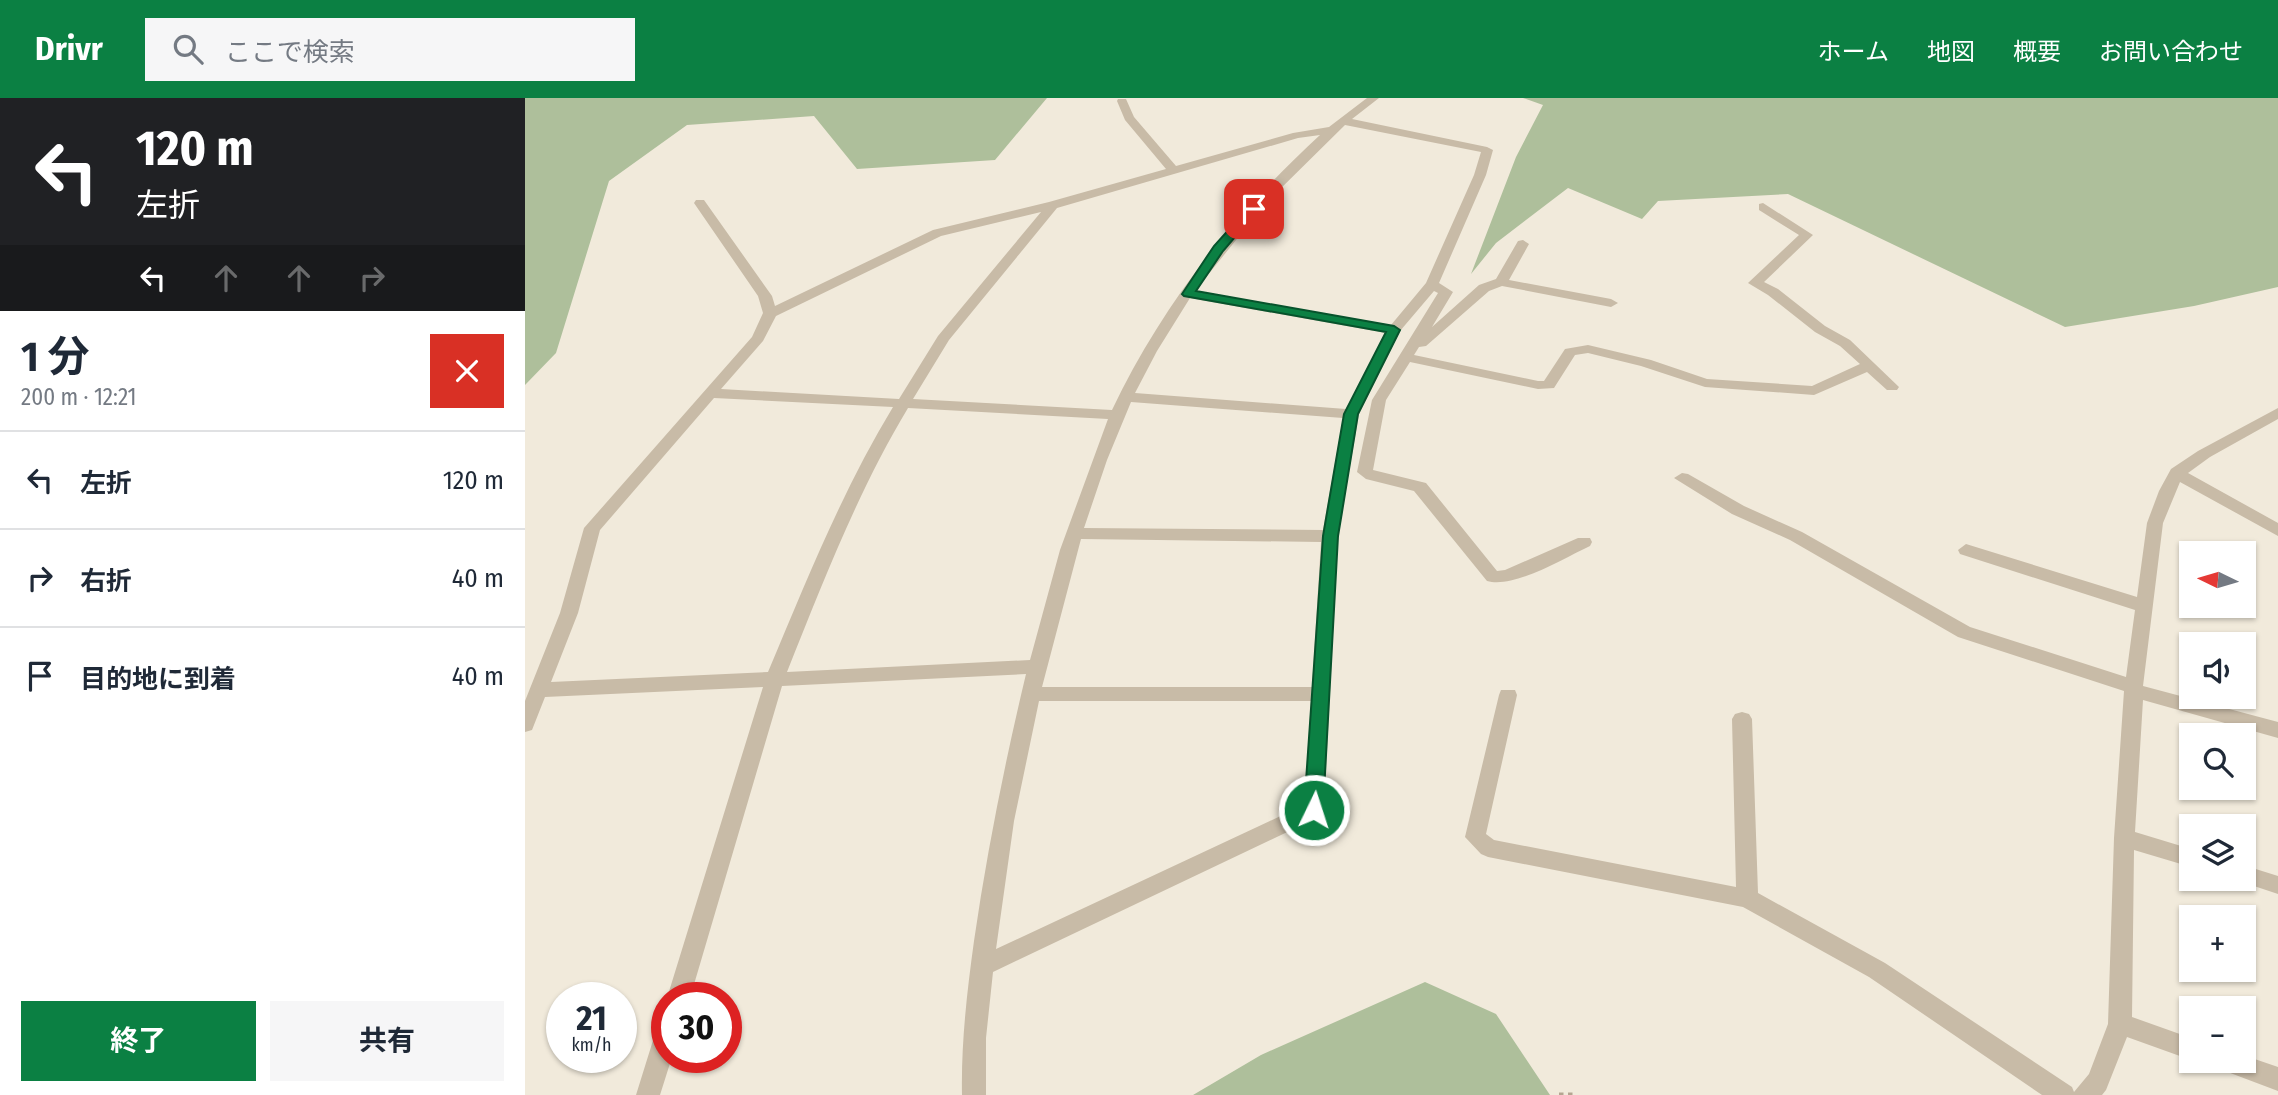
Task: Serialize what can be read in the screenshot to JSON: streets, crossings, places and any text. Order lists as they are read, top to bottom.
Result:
{
  "north": "left",
  "page": {
    "header": "Drivr",
    "search": "ここで検索",
    "nav": [
      "ホーム",
      "地図",
      "概要",
      "お問い合わせ"
    ],
    "turn": ["120 m", "左折"],
    "heading": ["1 分", "200 m · 12:21"],
    "list": [
      {
        "name": "左折",
        "value": "120 m"
      },
      {
        "name": "右折",
        "value": "40 m"
      },
      {
        "name": "目的地に到着",
        "value": "40 m"
      }
    ],
    "map_buttons": ["+", "−"],
    "speed": "21 km/h",
    "limit": "30",
    "buttons": ["終了", "共有"]
  }
}
